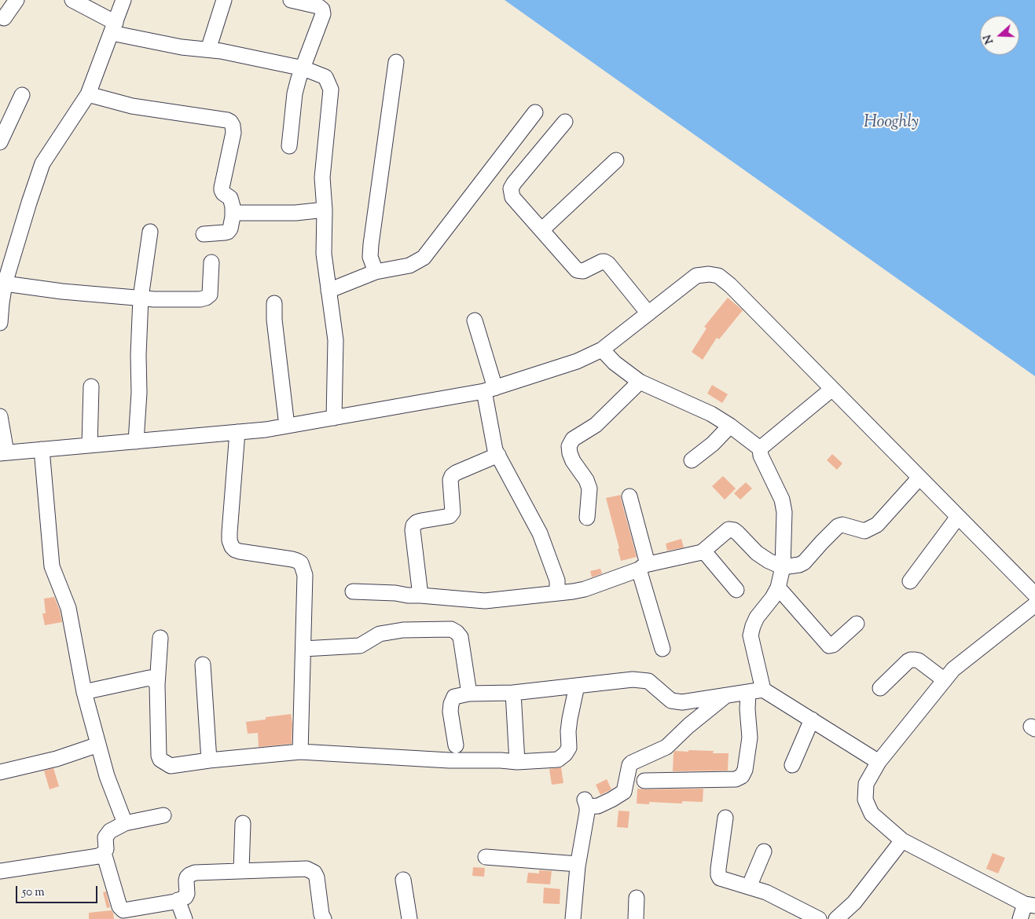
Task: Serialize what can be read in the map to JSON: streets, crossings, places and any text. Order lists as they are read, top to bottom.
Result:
{
  "water": ["Hooghly"],
  "scale_bar": "50 m",
  "north": "left"
}
